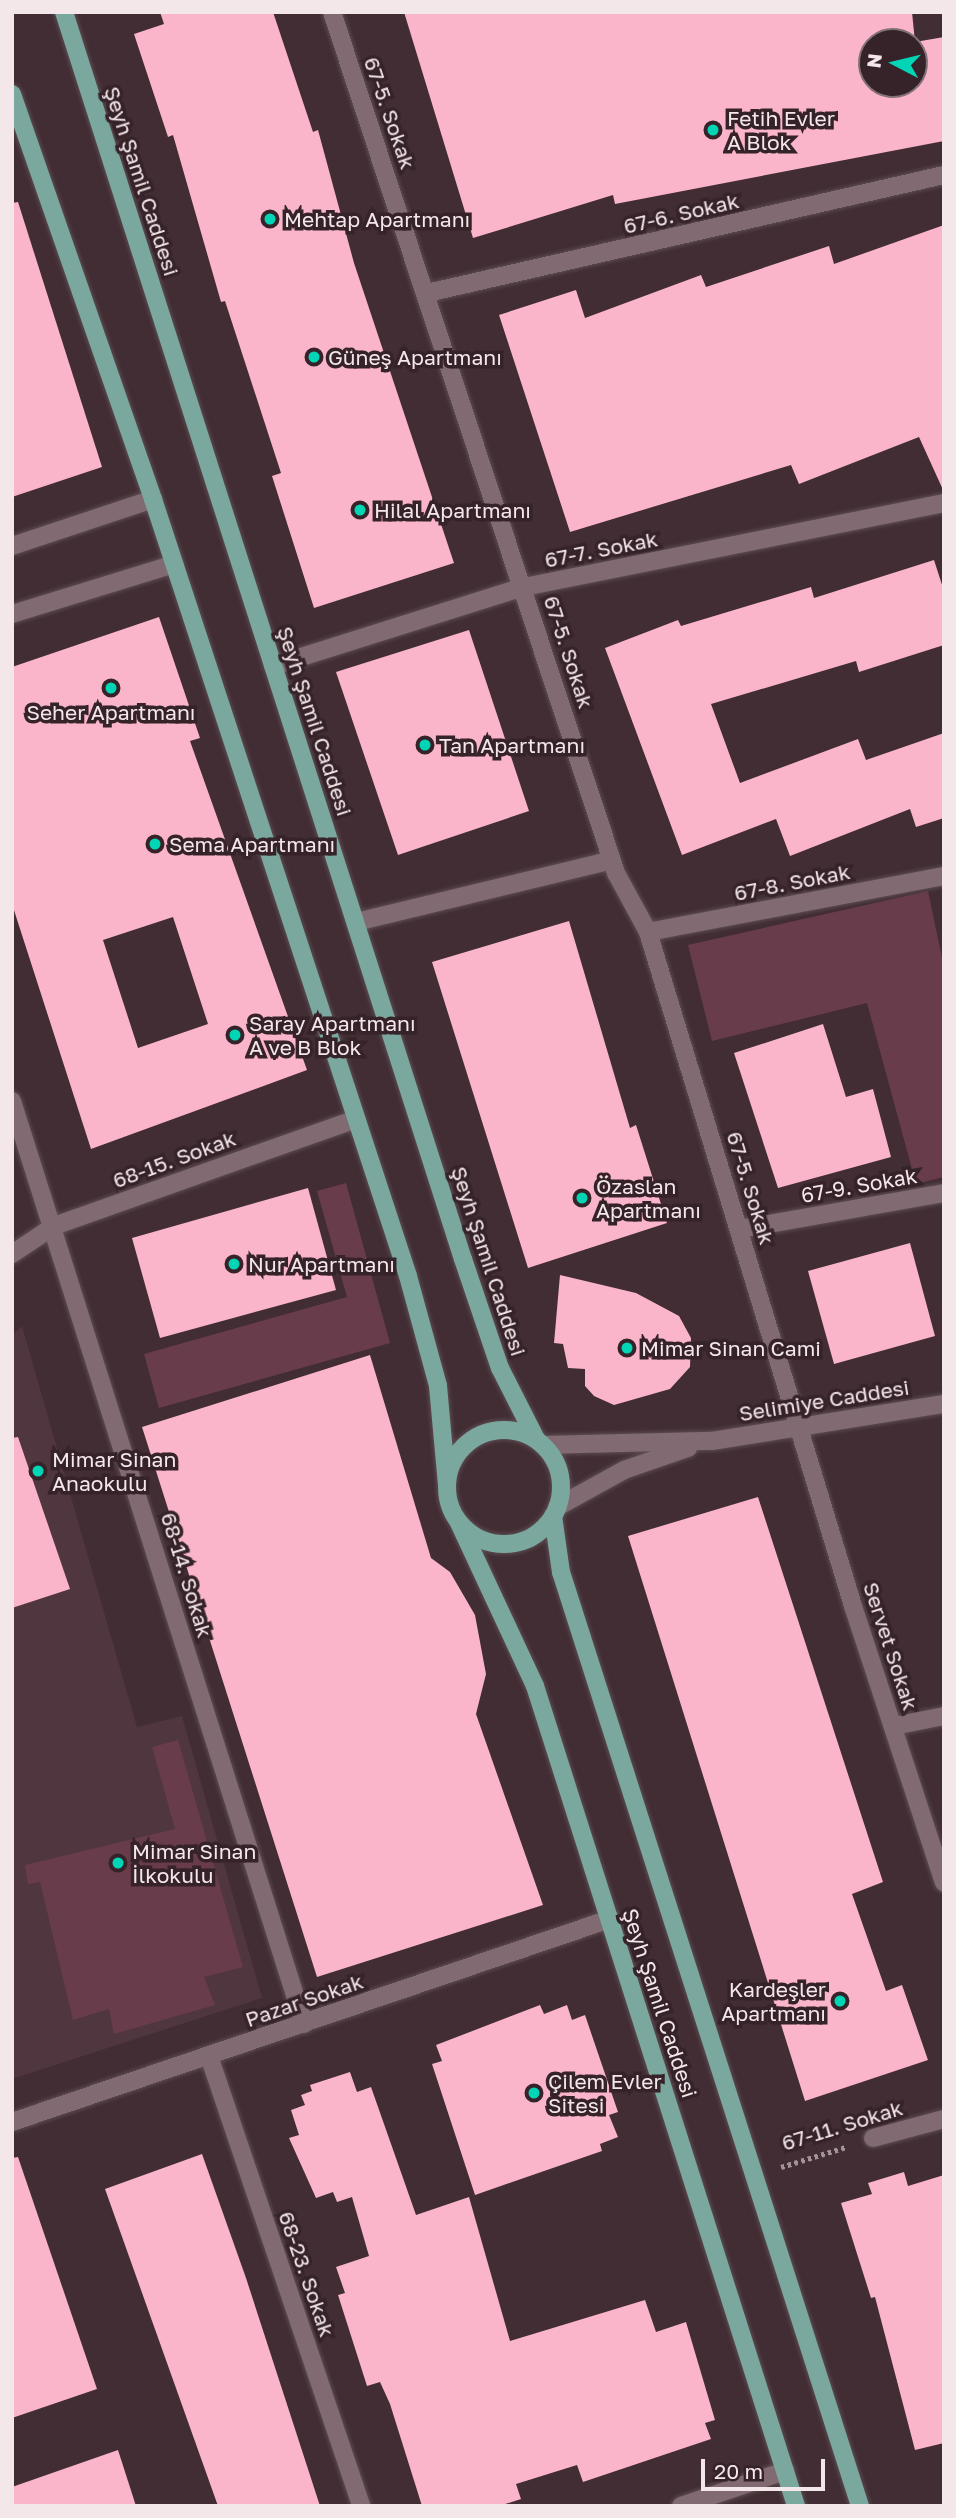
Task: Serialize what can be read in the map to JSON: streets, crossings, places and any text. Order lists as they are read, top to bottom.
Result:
{
  "streets": {
    "main road": ["Şeyh Şamil Caddesi"],
    "street": [
      "67-5. Sokak",
      "67-6. Sokak",
      "67-7. Sokak",
      "67-8. Sokak",
      "68-15. Sokak",
      "67-9. Sokak",
      "Selimiye Caddesi",
      "68-14. Sokak",
      "Servet Sokak",
      "Pazar Sokak",
      "67-11. Sokak",
      "68-23. Sokak"
    ]
  },
  "crossings": [
    ["67-5. Sokak", "67-6. Sokak"],
    ["67-5. Sokak", "67-7. Sokak"],
    ["67-5. Sokak", "67-8. Sokak"],
    ["67-5. Sokak", "67-9. Sokak"],
    ["67-5. Sokak", "Selimiye Caddesi"],
    ["67-5. Sokak", "Servet Sokak"],
    ["Şeyh Şamil Caddesi", "67-7. Sokak"],
    ["Şeyh Şamil Caddesi", "Selimiye Caddesi"],
    ["Şeyh Şamil Caddesi", "Pazar Sokak"],
    ["Şeyh Şamil Caddesi", "67-11. Sokak"],
    ["68-15. Sokak", "68-14. Sokak"],
    ["Selimiye Caddesi", "Servet Sokak"],
    ["68-14. Sokak", "Pazar Sokak"],
    ["Pazar Sokak", "68-23. Sokak"]
  ],
  "places": [
    "Fetih Evler A Blok",
    "Mehtap Apartmanı",
    "Güneş Apartmanı",
    "Hilal Apartmanı",
    "Seher Apartmanı",
    "Tan Apartmanı",
    "Sema Apartmanı",
    "Saray Apartmanı A ve B Blok",
    "Özaslan Apartmanı",
    "Nur Apartmanı",
    "Mimar Sinan Cami",
    "Mimar Sinan Anaokulu",
    "Mimar Sinan İlkokulu",
    "Kardeşler Apartmanı",
    "Çilem Evler Sitesi"
  ],
  "scale_bar": "20 m",
  "north": "left"
}
